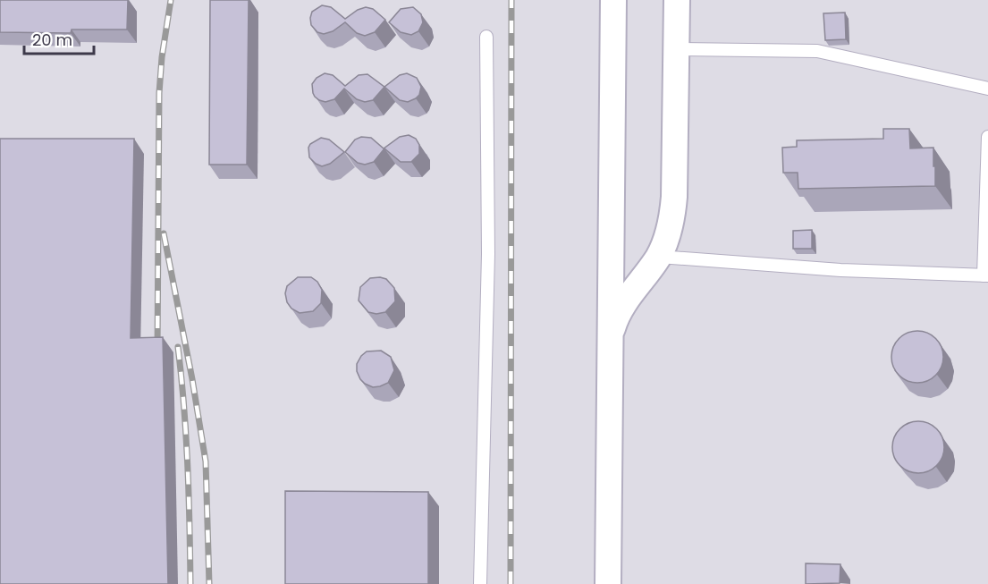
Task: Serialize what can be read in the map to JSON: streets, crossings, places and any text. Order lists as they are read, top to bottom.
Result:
{
  "scale_bar": "20 m"
}
